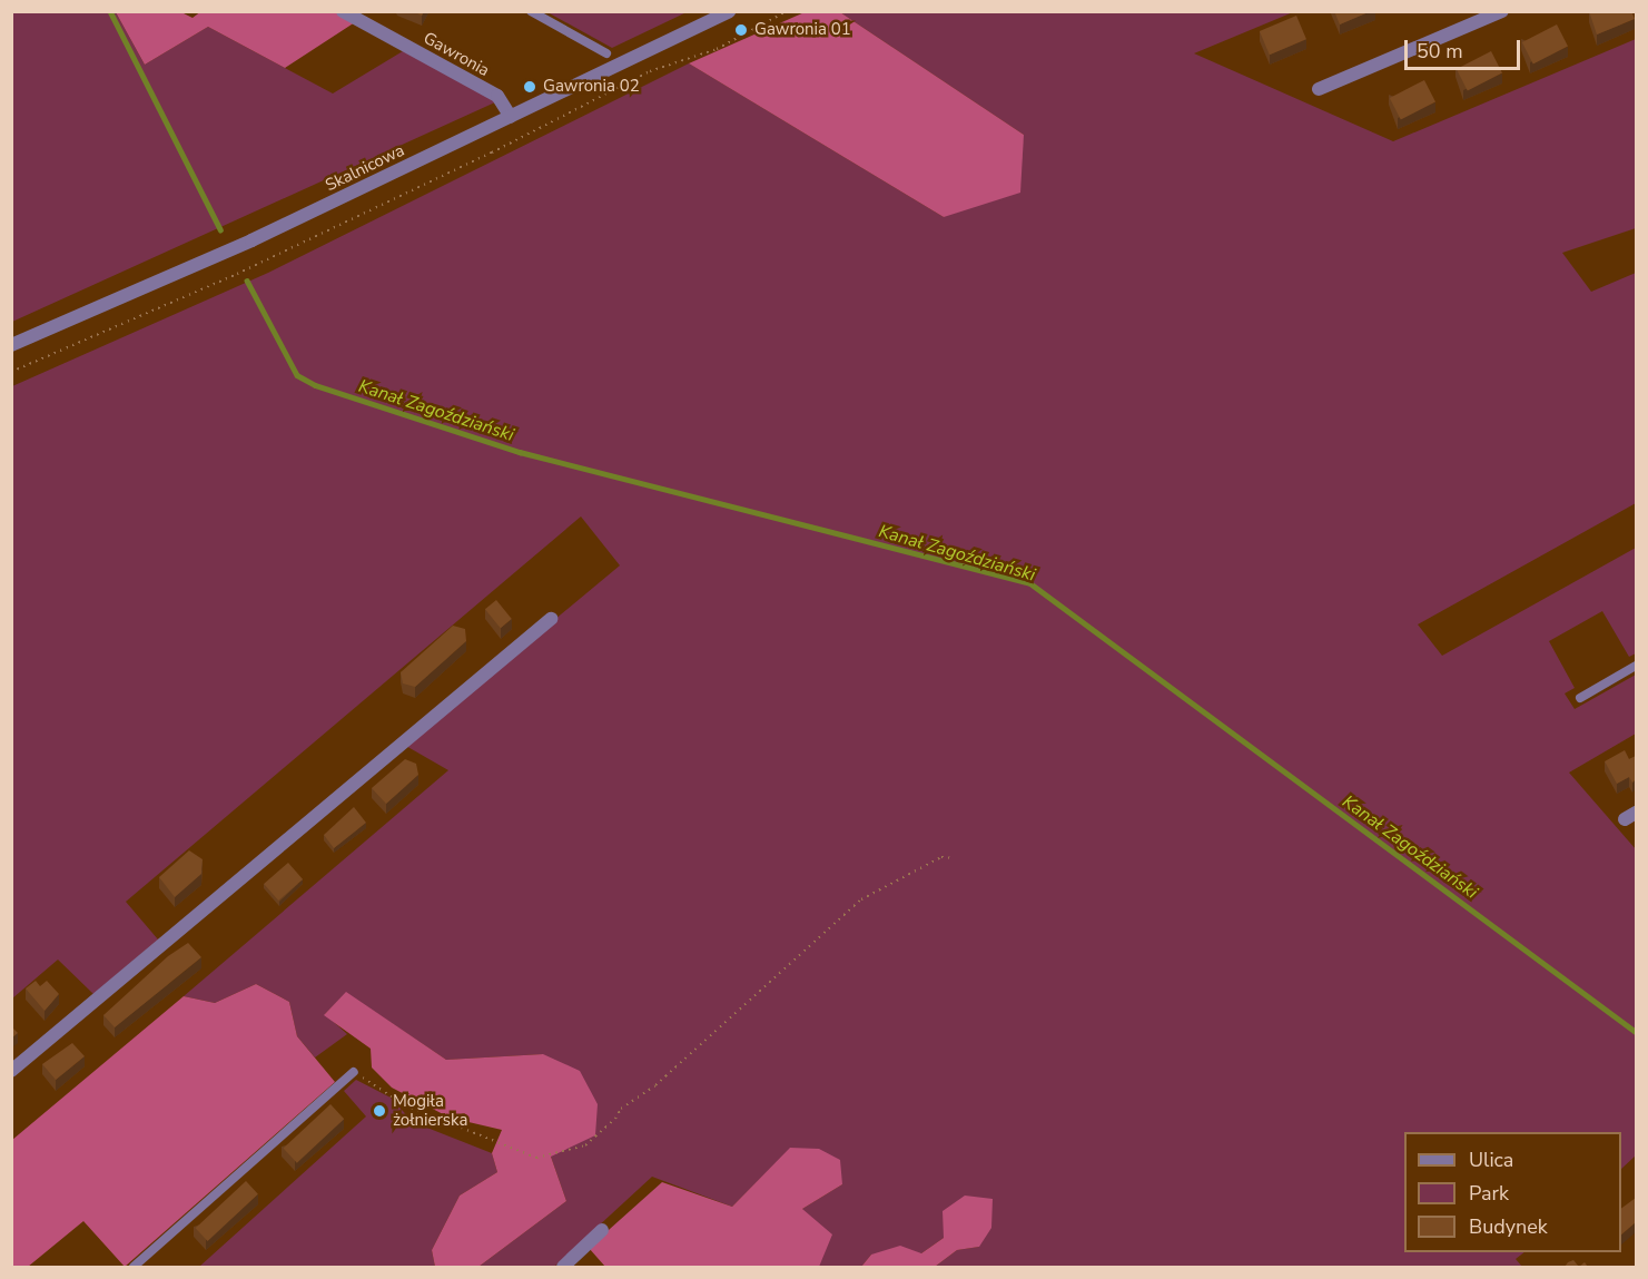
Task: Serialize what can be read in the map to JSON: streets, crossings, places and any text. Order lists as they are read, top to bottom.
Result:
{
  "streets": {
    "street": ["Gawronia", "Skalnicowa"]
  },
  "crossings": [
    ["Gawronia", "Skalnicowa"]
  ],
  "water": ["Kanał Zagoździański"],
  "places": ["Gawronia 01", "Gawronia 02", "Mogiła żołnierska"],
  "legend": ["Ulica", "Park", "Budynek"],
  "scale_bar": "50 m"
}
